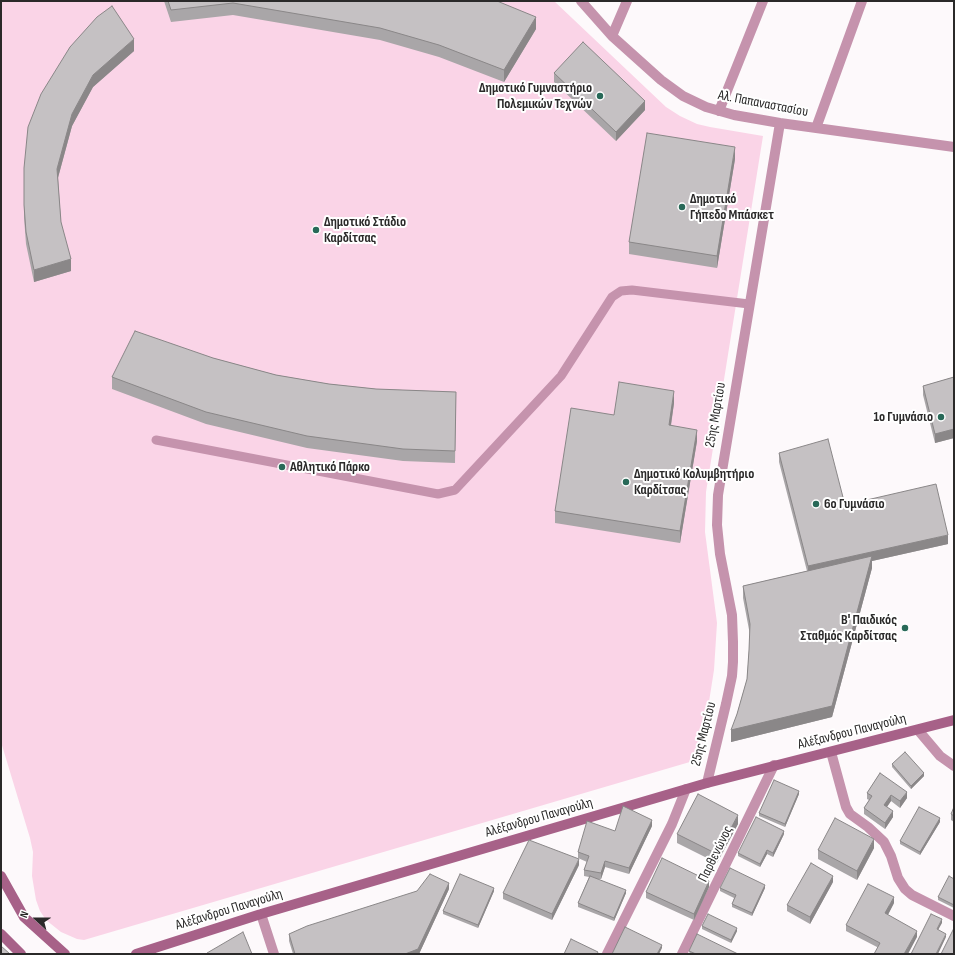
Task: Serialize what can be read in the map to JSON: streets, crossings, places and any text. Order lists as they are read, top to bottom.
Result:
{
  "streets": {
    "street": [
      "Αλ. Παπαναστασίου",
      "25ης Μαρτίου",
      "Αλέξανδρου Παναγούλη",
      "Παρθενώνος"
    ]
  },
  "crossings": [
    ["Αλ. Παπαναστασίου", "25ης Μαρτίου"],
    ["25ης Μαρτίου", "Αλέξανδρου Παναγούλη"],
    ["Αλέξανδρου Παναγούλη", "Παρθενώνος"]
  ],
  "places": [
    "Δημοτικό Γυμναστήριο Πολεμικών Τεχνών",
    "Δημοτικό Γήπεδο Μπάσκετ",
    "Δημοτικό Στάδιο Καρδίτσας",
    "1ο Γυμνάσιο",
    "Αθλητικό Πάρκο",
    "Δημοτικό Κολυμβητήριο Καρδίτσας",
    "6ο Γυμνάσιο",
    "Β' Παιδικός Σταθμός Καρδίτσας"
  ],
  "north": "left"
}
